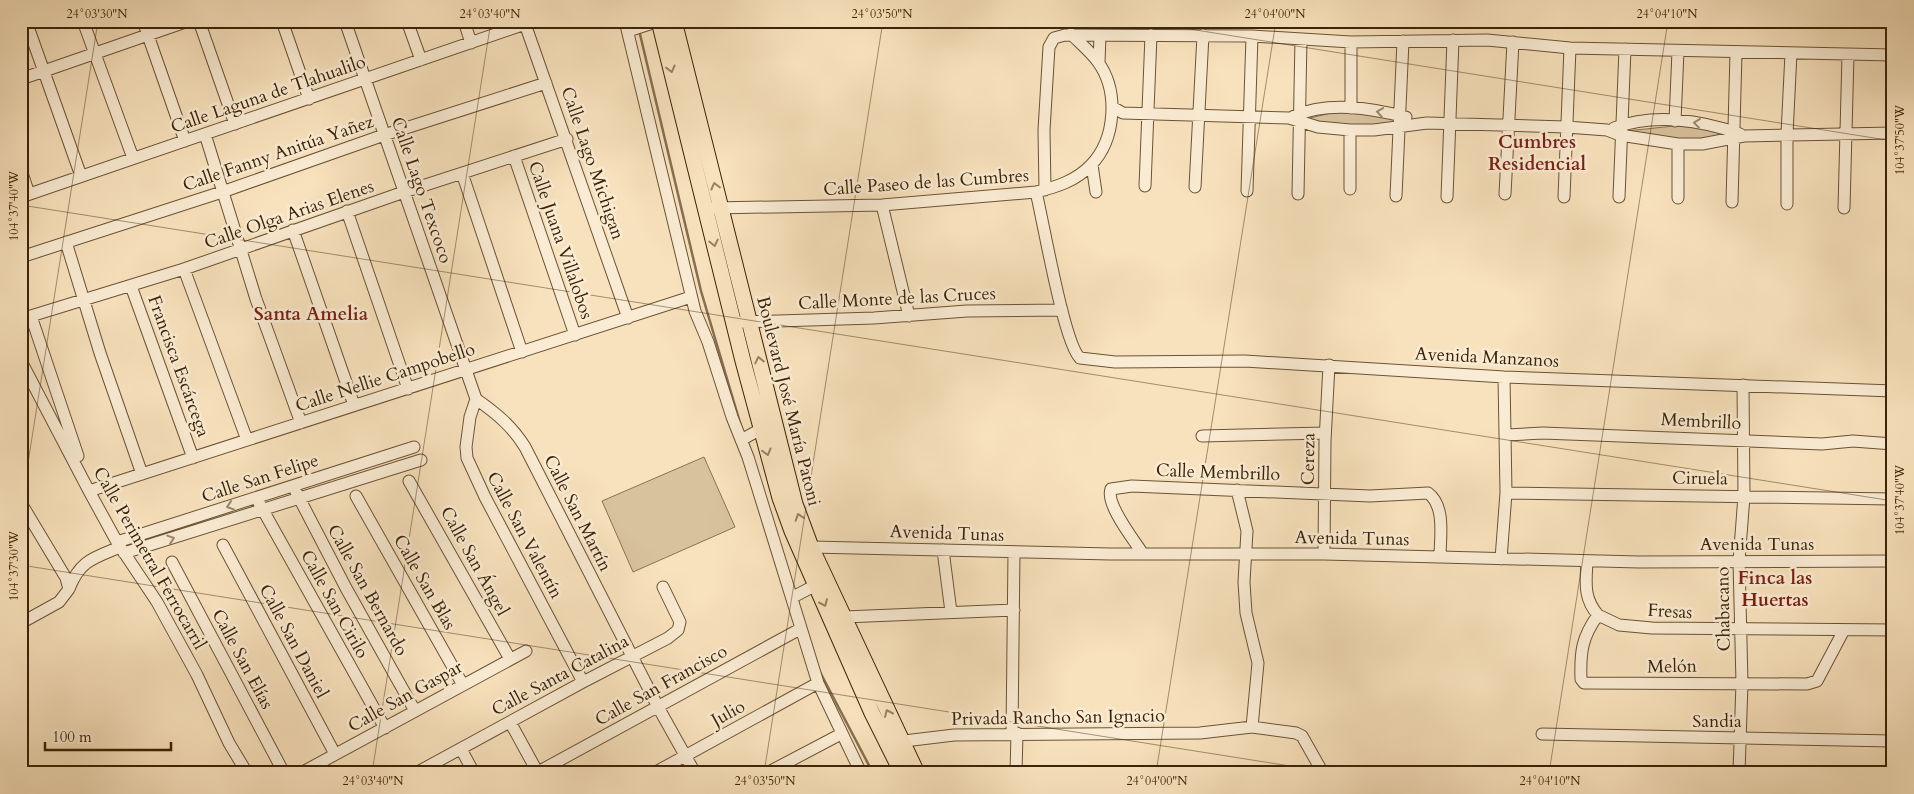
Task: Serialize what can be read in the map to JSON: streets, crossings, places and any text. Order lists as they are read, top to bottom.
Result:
{
  "streets": {
    "main road": ["Boulevard José María Patoni"],
    "street": [
      "Calle Laguna de Tlahualilo",
      "Calle Fanny Anitúa Yañez",
      "Calle Lago Michigan",
      "Calle Paseo de las Cumbres",
      "Calle Lago Texcoco",
      "Calle Olga Arias Elenes",
      "Calle Juana Villalobos",
      "Calle Monte de las Cruces",
      "Avenida Manzanos",
      "Francisca Escárcega",
      "Calle Nellie Campobello",
      "Membrillo",
      "Cereza",
      "Calle Membrillo",
      "Calle San Felipe",
      "Ciruela",
      "Calle San Martín",
      "Avenida Tunas",
      "Calle San Valentín",
      "Calle Perimetral Ferrocarril",
      "Calle San Ángel",
      "Calle San Blas",
      "Calle San Bernardo",
      "Calle San Cirilo",
      "Chabacano",
      "Fresas",
      "Calle San Daniel",
      "Calle San Elías",
      "Melón",
      "Calle Santa Catalina",
      "Calle San Francisco",
      "Calle San Gaspar",
      "Julio",
      "Privada Rancho San Ignacio",
      "Sandia"
    ]
  },
  "crossings": [
    ["Calle Laguna de Tlahualilo", "Calle Lago Michigan"],
    ["Calle Laguna de Tlahualilo", "Calle Lago Texcoco"],
    ["Calle Fanny Anitúa Yañez", "Calle Lago Michigan"],
    ["Calle Fanny Anitúa Yañez", "Calle Lago Texcoco"],
    ["Calle Lago Michigan", "Calle Olga Arias Elenes"],
    ["Calle Lago Michigan", "Calle Nellie Campobello"],
    ["Calle Paseo de las Cumbres", "Boulevard José María Patoni"],
    ["Calle Lago Texcoco", "Calle Olga Arias Elenes"],
    ["Calle Lago Texcoco", "Calle Nellie Campobello"],
    ["Calle Lago Texcoco", "Calle San Martín"],
    ["Calle Lago Texcoco", "Calle San Valentín"],
    ["Calle Olga Arias Elenes", "Calle Juana Villalobos"],
    ["Calle Olga Arias Elenes", "Francisca Escárcega"],
    ["Calle Juana Villalobos", "Calle Nellie Campobello"],
    ["Calle Monte de las Cruces", "Avenida Manzanos"],
    ["Calle Monte de las Cruces", "Boulevard José María Patoni"],
    ["Avenida Manzanos", "Cereza"],
    ["Avenida Manzanos", "Chabacano"],
    ["Francisca Escárcega", "Calle Nellie Campobello"],
    ["Calle Nellie Campobello", "Calle Perimetral Ferrocarril"],
    ["Boulevard José María Patoni", "Avenida Tunas"],
    ["Boulevard José María Patoni", "Privada Rancho San Ignacio"],
    ["Membrillo", "Chabacano"],
    ["Cereza", "Calle Membrillo"],
    ["Cereza", "Avenida Tunas"],
    ["Calle Membrillo", "Avenida Tunas"],
    ["Calle San Felipe", "Calle Perimetral Ferrocarril"],
    ["Calle San Felipe", "Calle San Bernardo"],
    ["Calle San Felipe", "Calle San Cirilo"],
    ["Ciruela", "Chabacano"],
    ["Calle San Martín", "Calle San Valentín"],
    ["Calle San Martín", "Calle Santa Catalina"],
    ["Avenida Tunas", "Chabacano"],
    ["Calle San Valentín", "Calle Santa Catalina"],
    ["Calle San Ángel", "Calle San Gaspar"],
    ["Calle San Blas", "Calle San Gaspar"],
    ["Calle San Bernardo", "Calle San Gaspar"],
    ["Calle San Cirilo", "Calle San Gaspar"],
    ["Chabacano", "Fresas"],
    ["Chabacano", "Melón"],
    ["Chabacano", "Sandia"],
    ["Fresas", "Melón"],
    ["Calle San Daniel", "Calle San Gaspar"]
  ],
  "districts": ["Cumbres Residencial", "Santa Amelia", "Finca las Huertas"],
  "scale_bar": "100 m",
  "coordinates": [
    "24°03'30\"N",
    "24°03'40\"N",
    "24°03'50\"N",
    "24°04'00\"N",
    "24°04'10\"N",
    "104°37'50\"W",
    "104°37'40\"W",
    "104°37'30\"W"
  ]
}
